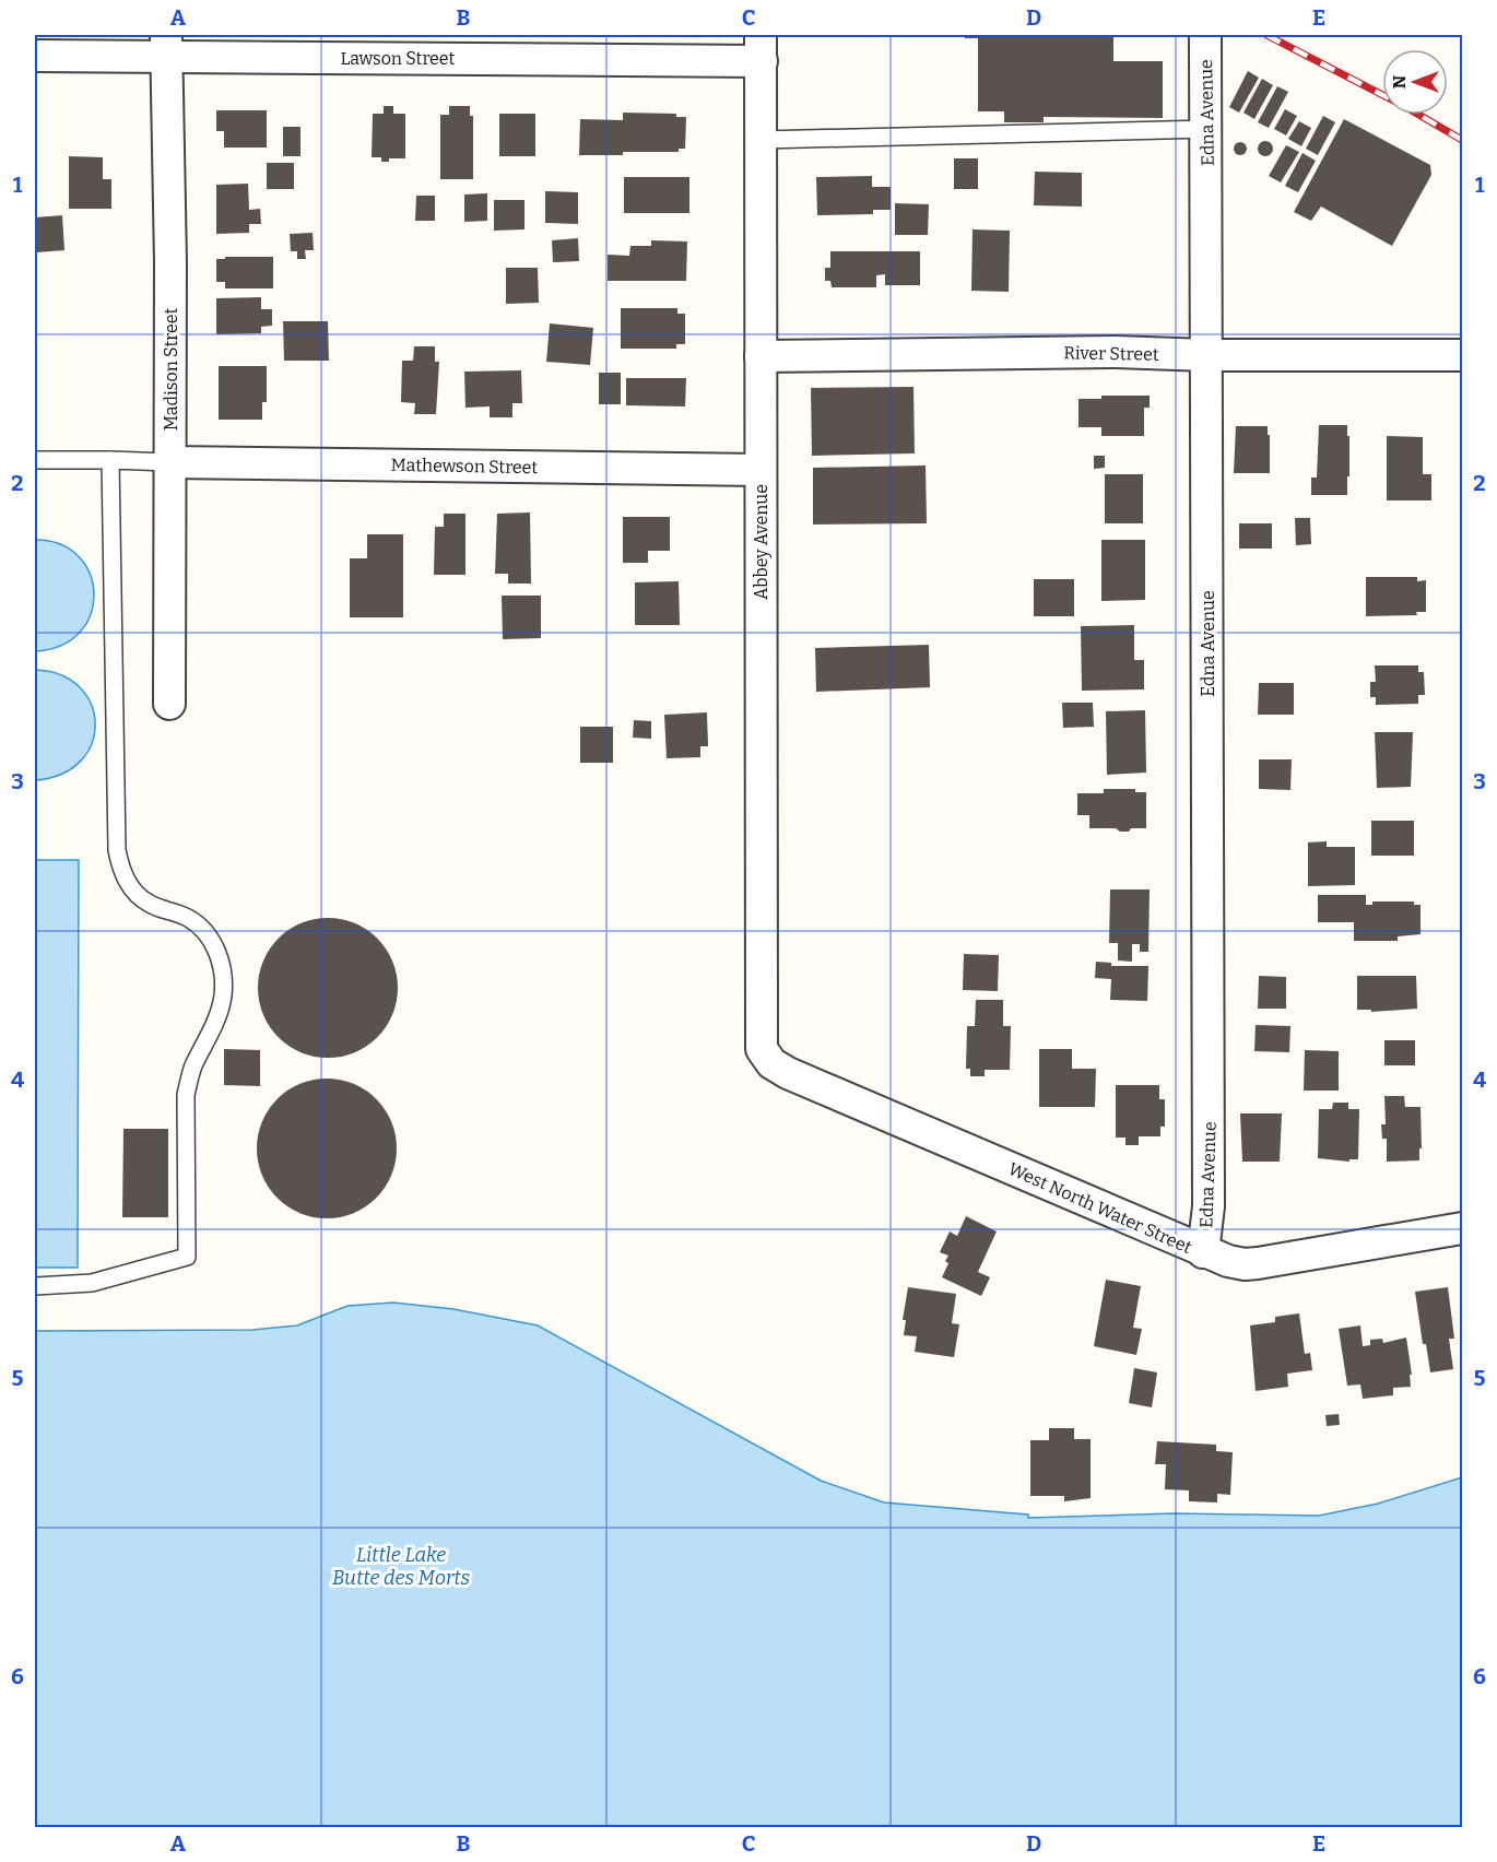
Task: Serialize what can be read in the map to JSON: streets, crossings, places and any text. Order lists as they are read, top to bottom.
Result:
{
  "streets": {
    "street": [
      "Lawson Street",
      "Edna Avenue",
      "River Street",
      "Madison Street",
      "Mathewson Street",
      "Abbey Avenue",
      "West North Water Street"
    ]
  },
  "crossings": [
    ["Lawson Street", "Madison Street"],
    ["Lawson Street", "Abbey Avenue"],
    ["Edna Avenue", "River Street"],
    ["Edna Avenue", "West North Water Street"],
    ["River Street", "Abbey Avenue"],
    ["Madison Street", "Mathewson Street"],
    ["Mathewson Street", "Abbey Avenue"],
    ["Abbey Avenue", "West North Water Street"]
  ],
  "water": ["Little Lake Butte des Morts"],
  "north": "left",
  "grid": {
    "columns": [
      "A",
      "B",
      "C",
      "D",
      "E"
    ],
    "rows": [
      "1",
      "2",
      "3",
      "4",
      "5",
      "6"
    ]
  }
}
